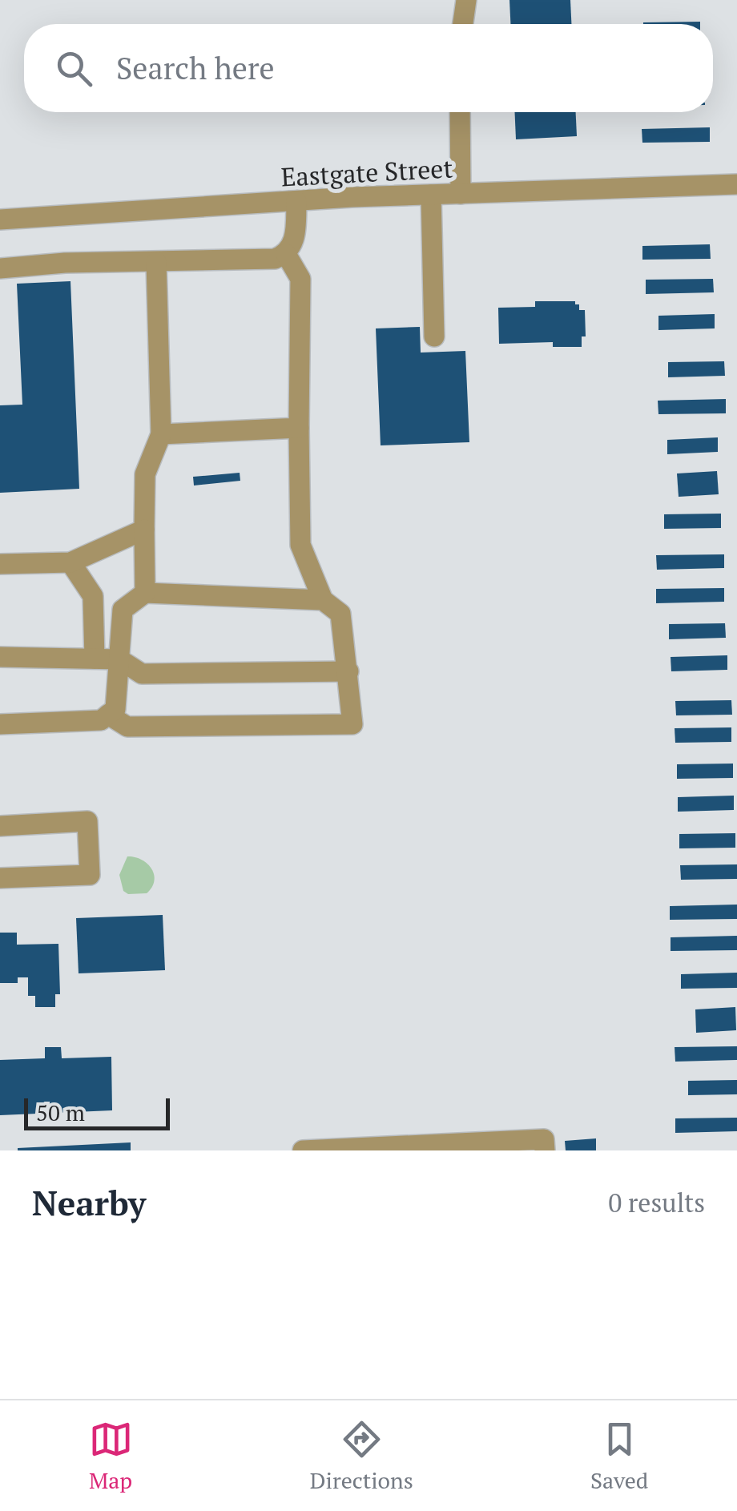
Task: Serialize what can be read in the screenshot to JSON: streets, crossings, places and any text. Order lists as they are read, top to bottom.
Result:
{
  "streets": {
    "street": ["Eastgate Street"]
  },
  "scale_bar": "50 m",
  "page": {
    "search": "Search here",
    "scale": "50 m",
    "heading": ["Nearby", "0 results"],
    "nav": ["Map", "Directions", "Saved"]
  }
}
